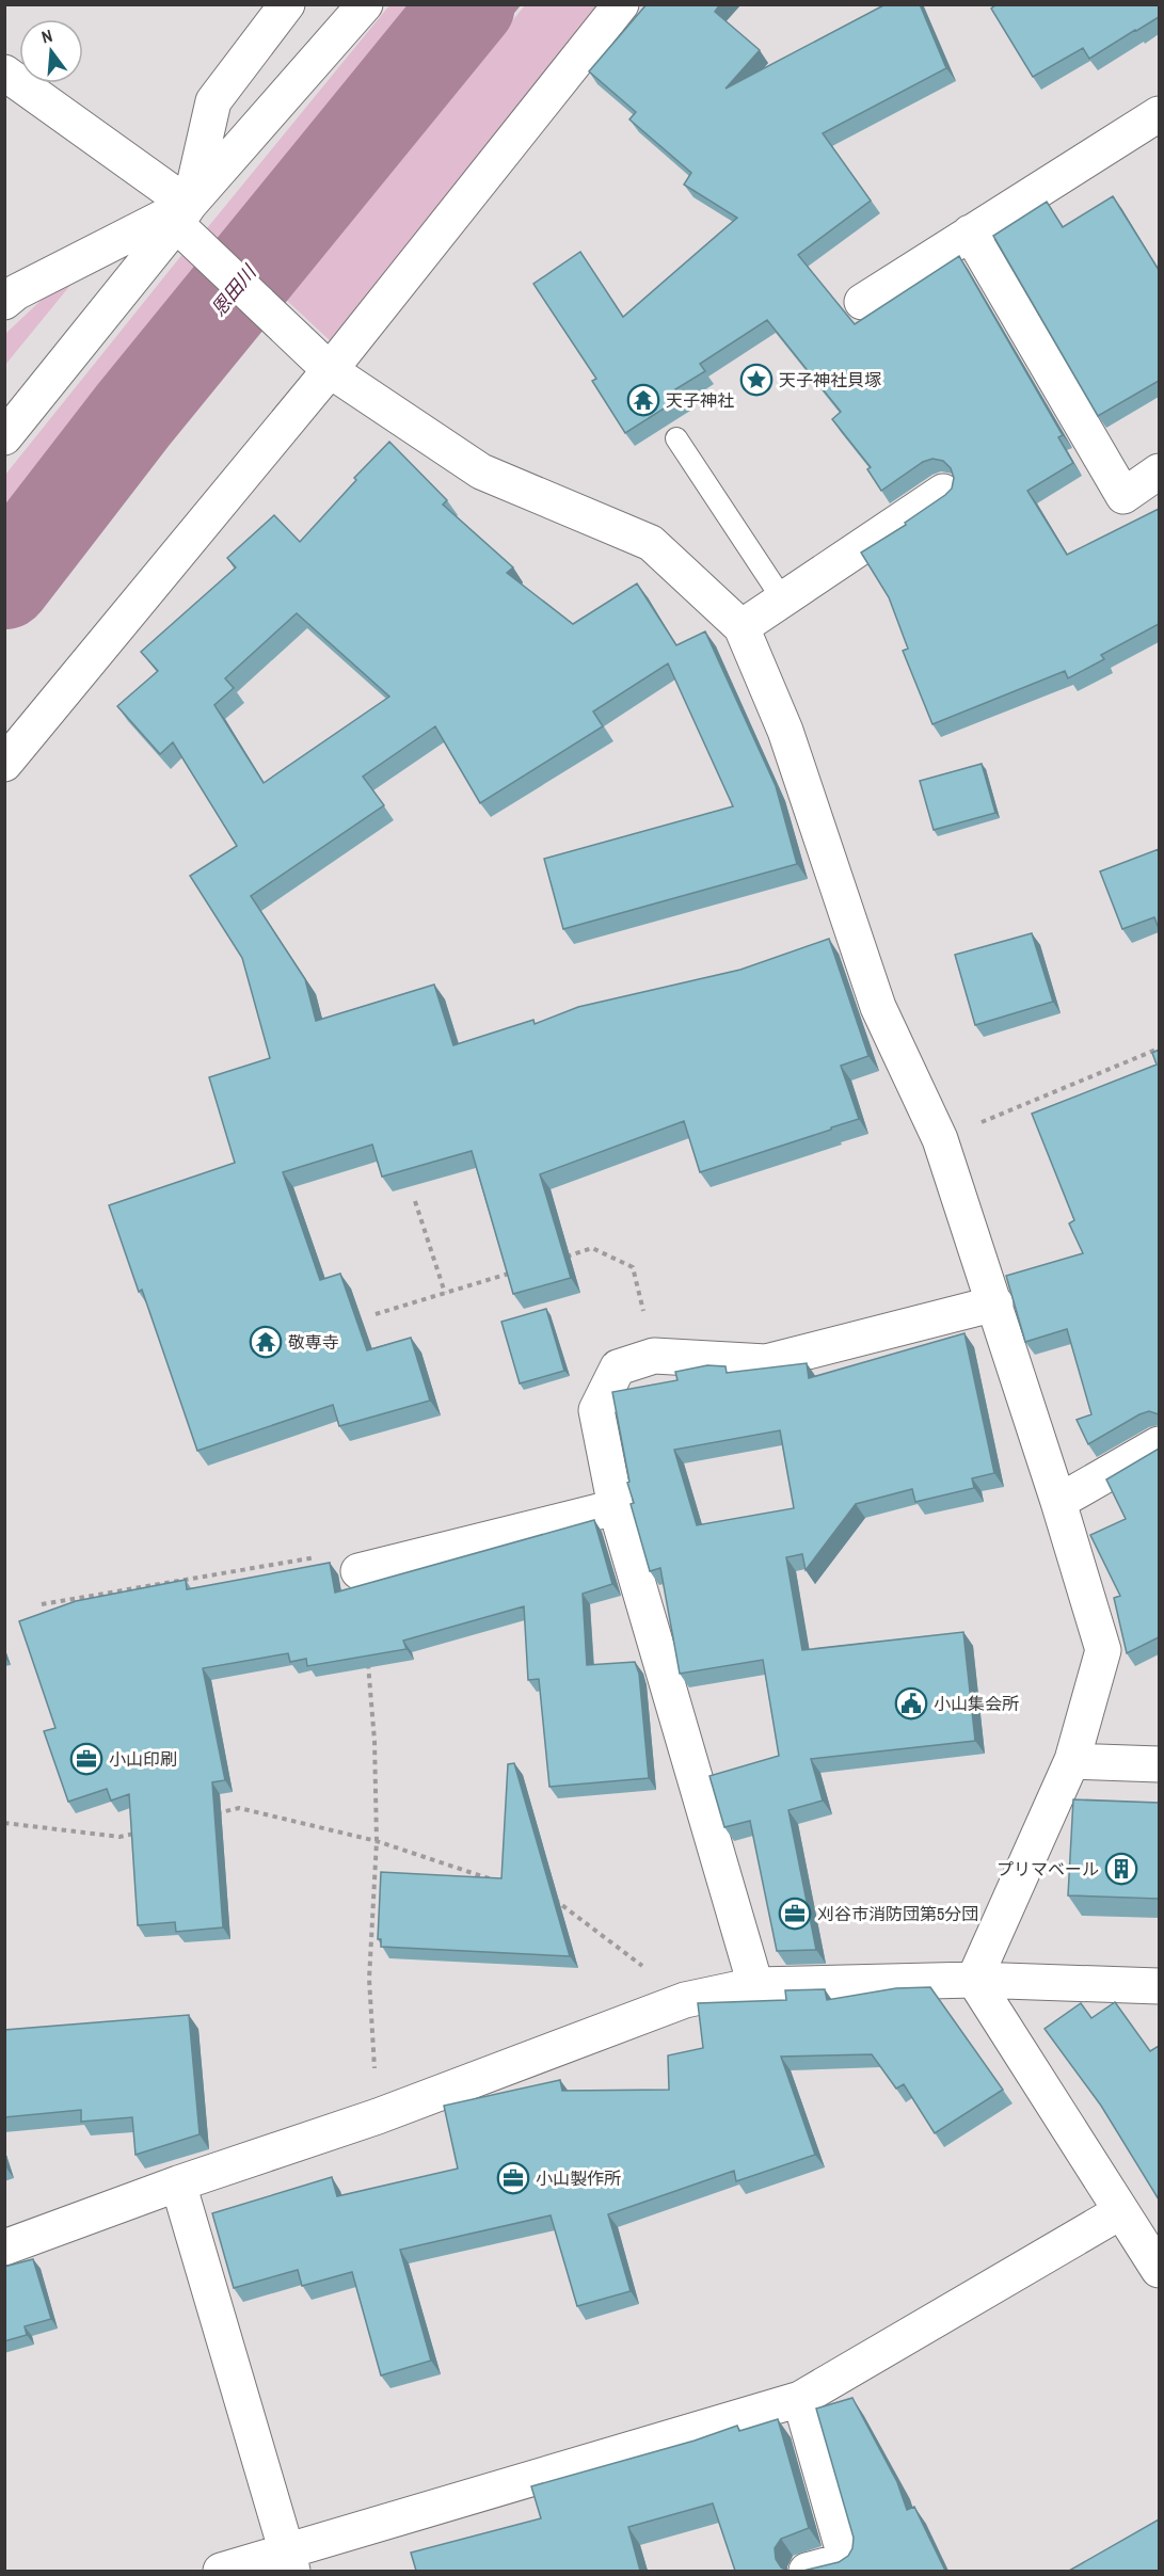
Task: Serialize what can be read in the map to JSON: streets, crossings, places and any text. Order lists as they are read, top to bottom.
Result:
{
  "water": ["恩田川"],
  "places": {
    "place": ["天子神社貝塚"],
    "temple": ["天子神社", "敬専寺"],
    "public building": ["小山集会所"],
    "office": ["小山印刷", "刈谷市消防団第5分団", "小山製作所"],
    "building": ["プリマベール"]
  },
  "north": "top"
}
